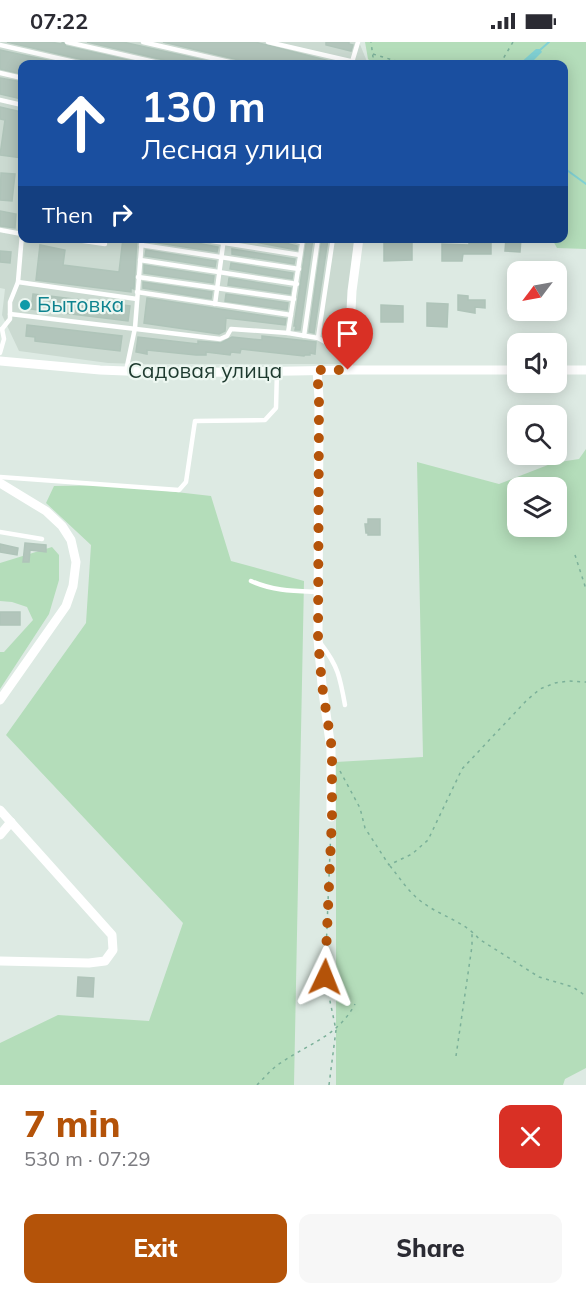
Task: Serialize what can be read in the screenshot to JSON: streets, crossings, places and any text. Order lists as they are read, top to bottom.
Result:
{
  "streets": {
    "street": ["Садовая улица"]
  },
  "places": ["Бытовка"],
  "north": "bottom left",
  "page": {
    "status": "07:22",
    "turn": ["130 m", "Лесная улица"],
    "then": "Then",
    "heading": ["7 min", "530 m · 07:29"],
    "buttons": ["Exit", "Share"]
  }
}
